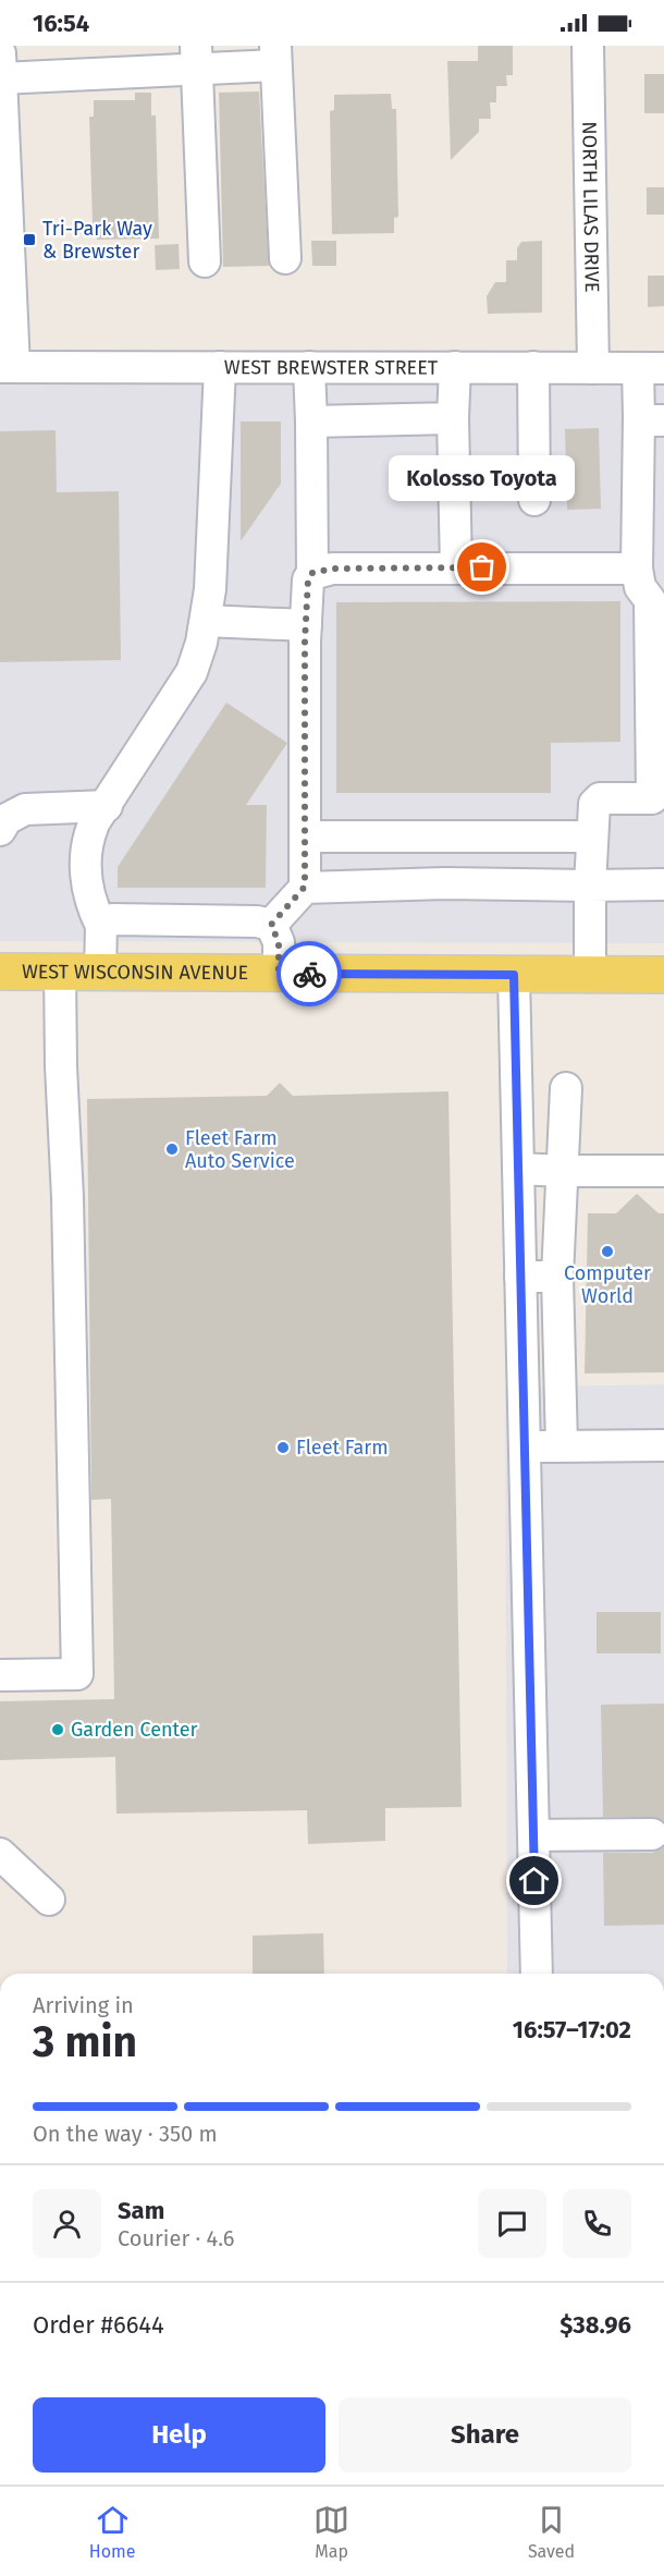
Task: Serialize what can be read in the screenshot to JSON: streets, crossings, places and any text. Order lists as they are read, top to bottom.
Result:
{
  "streets": {
    "main road": ["WEST WISCONSIN AVENUE"],
    "street": ["NORTH LILAS DRIVE", "WEST BREWSTER STREET"]
  },
  "crossings": [
    ["NORTH LILAS DRIVE", "WEST BREWSTER STREET"]
  ],
  "places": {
    "transit": ["Tri-Park Way & Brewster"],
    "other": [
      "Kolosso Toyota",
      "Fleet Farm Auto Service",
      "Computer World",
      "Fleet Farm",
      "Garden Center"
    ]
  },
  "page": {
    "status": "16:54",
    "bubble": "Kolosso Toyota",
    "heading": ["3 min", "Arriving in", "16:57–17:02"],
    "panel": [
      "Sam",
      "Courier · 4.6",
      "Order #6644",
      "$38.96"
    ],
    "bar": "On the way · 350 m",
    "buttons": ["Help", "Share"],
    "tabs": ["Home", "Map", "Saved"]
  }
}
